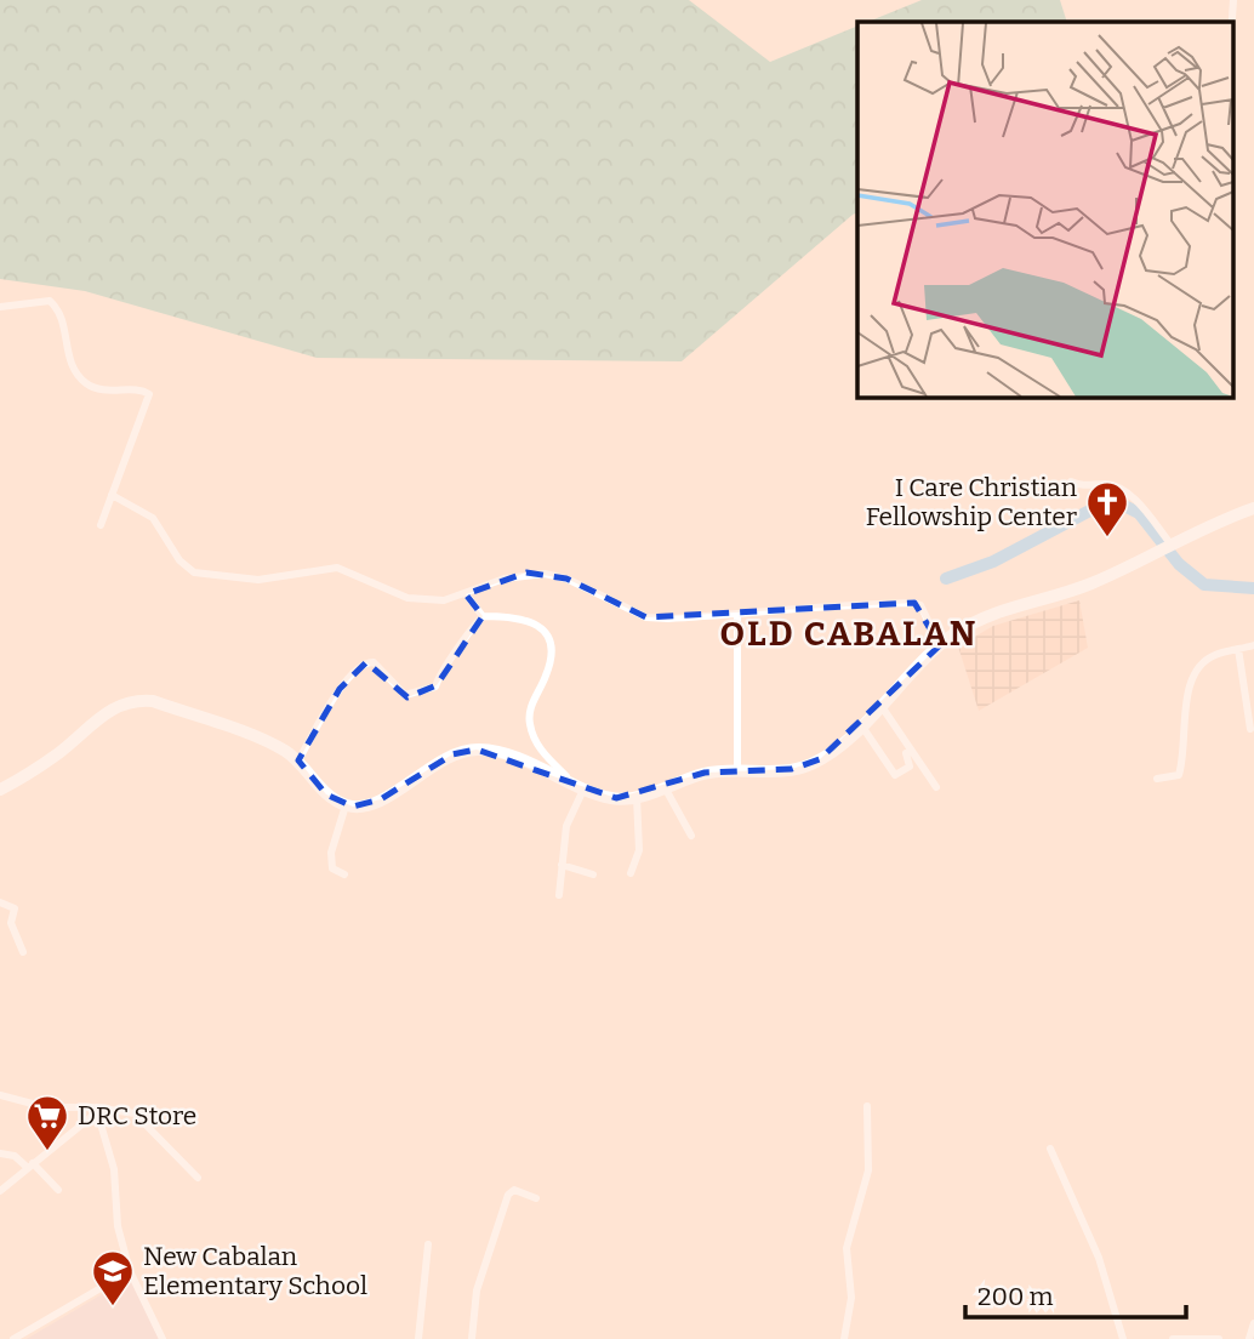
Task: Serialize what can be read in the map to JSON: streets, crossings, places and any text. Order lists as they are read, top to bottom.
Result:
{
  "districts": ["OLD CABALAN"],
  "places": {
    "church": ["I Care Christian Fellowship Center"],
    "supermarket": ["DRC Store"],
    "school or university": ["New Cabalan Elementary School"]
  },
  "scale_bar": "200 m"
}
